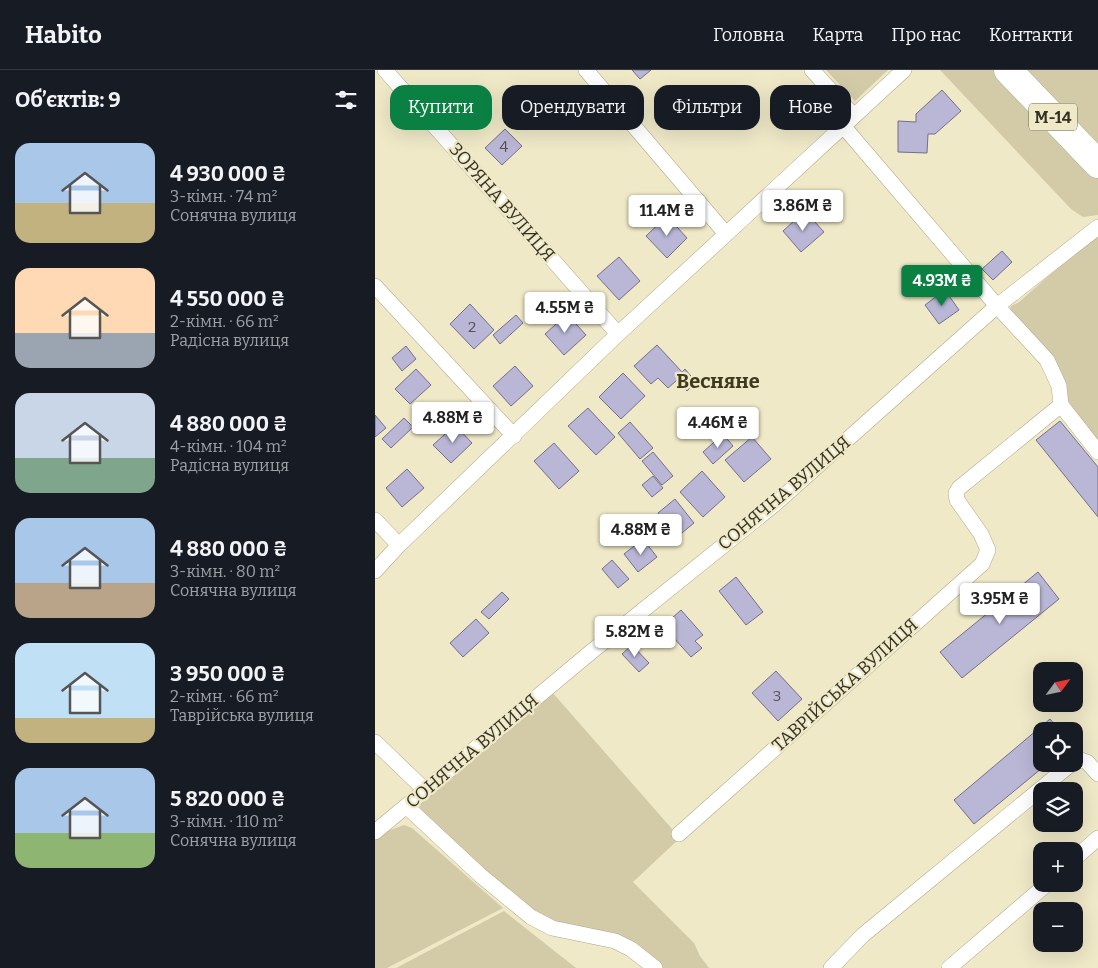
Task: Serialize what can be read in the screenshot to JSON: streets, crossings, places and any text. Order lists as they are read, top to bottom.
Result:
{
  "streets": {
    "highway": ["М-14"],
    "street": ["ЗОРЯНА ВУЛИЦЯ", "СОНЯЧНА ВУЛИЦЯ", "ТАВРІЙСЬКА ВУЛИЦЯ"]
  },
  "districts": ["Весняне"],
  "house_numbers": ["4", "2", "3"],
  "north": "top right",
  "page": {
    "header": "Habito",
    "nav": [
      "Головна",
      "Карта",
      "Про нас",
      "Контакти"
    ],
    "heading": "Об’єктів: 9",
    "chip": [
      "Купити",
      "Орендувати",
      "Фільтри",
      "Нове"
    ],
    "list": [
      {
        "name": "4 930 000 ₴",
        "note": "3-кімн. · 74 m² · Сонячна вулиця"
      },
      {
        "name": "4 550 000 ₴",
        "note": "2-кімн. · 66 m² · Радісна вулиця"
      },
      {
        "name": "4 880 000 ₴",
        "note": "4-кімн. · 104 m² · Радісна вулиця"
      },
      {
        "name": "4 880 000 ₴",
        "note": "3-кімн. · 80 m² · Сонячна вулиця"
      },
      {
        "name": "3 950 000 ₴",
        "note": "2-кімн. · 66 m² · Таврійська вулиця"
      },
      {
        "name": "5 820 000 ₴",
        "note": "3-кімн. · 110 m² · Сонячна вулиця"
      }
    ],
    "price": [
      "3.86M ₴",
      "11.4M ₴",
      "4.93M ₴",
      "4.55M ₴",
      "4.88M ₴",
      "4.46M ₴",
      "4.88M ₴",
      "3.95M ₴",
      "5.82M ₴"
    ],
    "map_buttons": ["+", "−"]
  }
}
